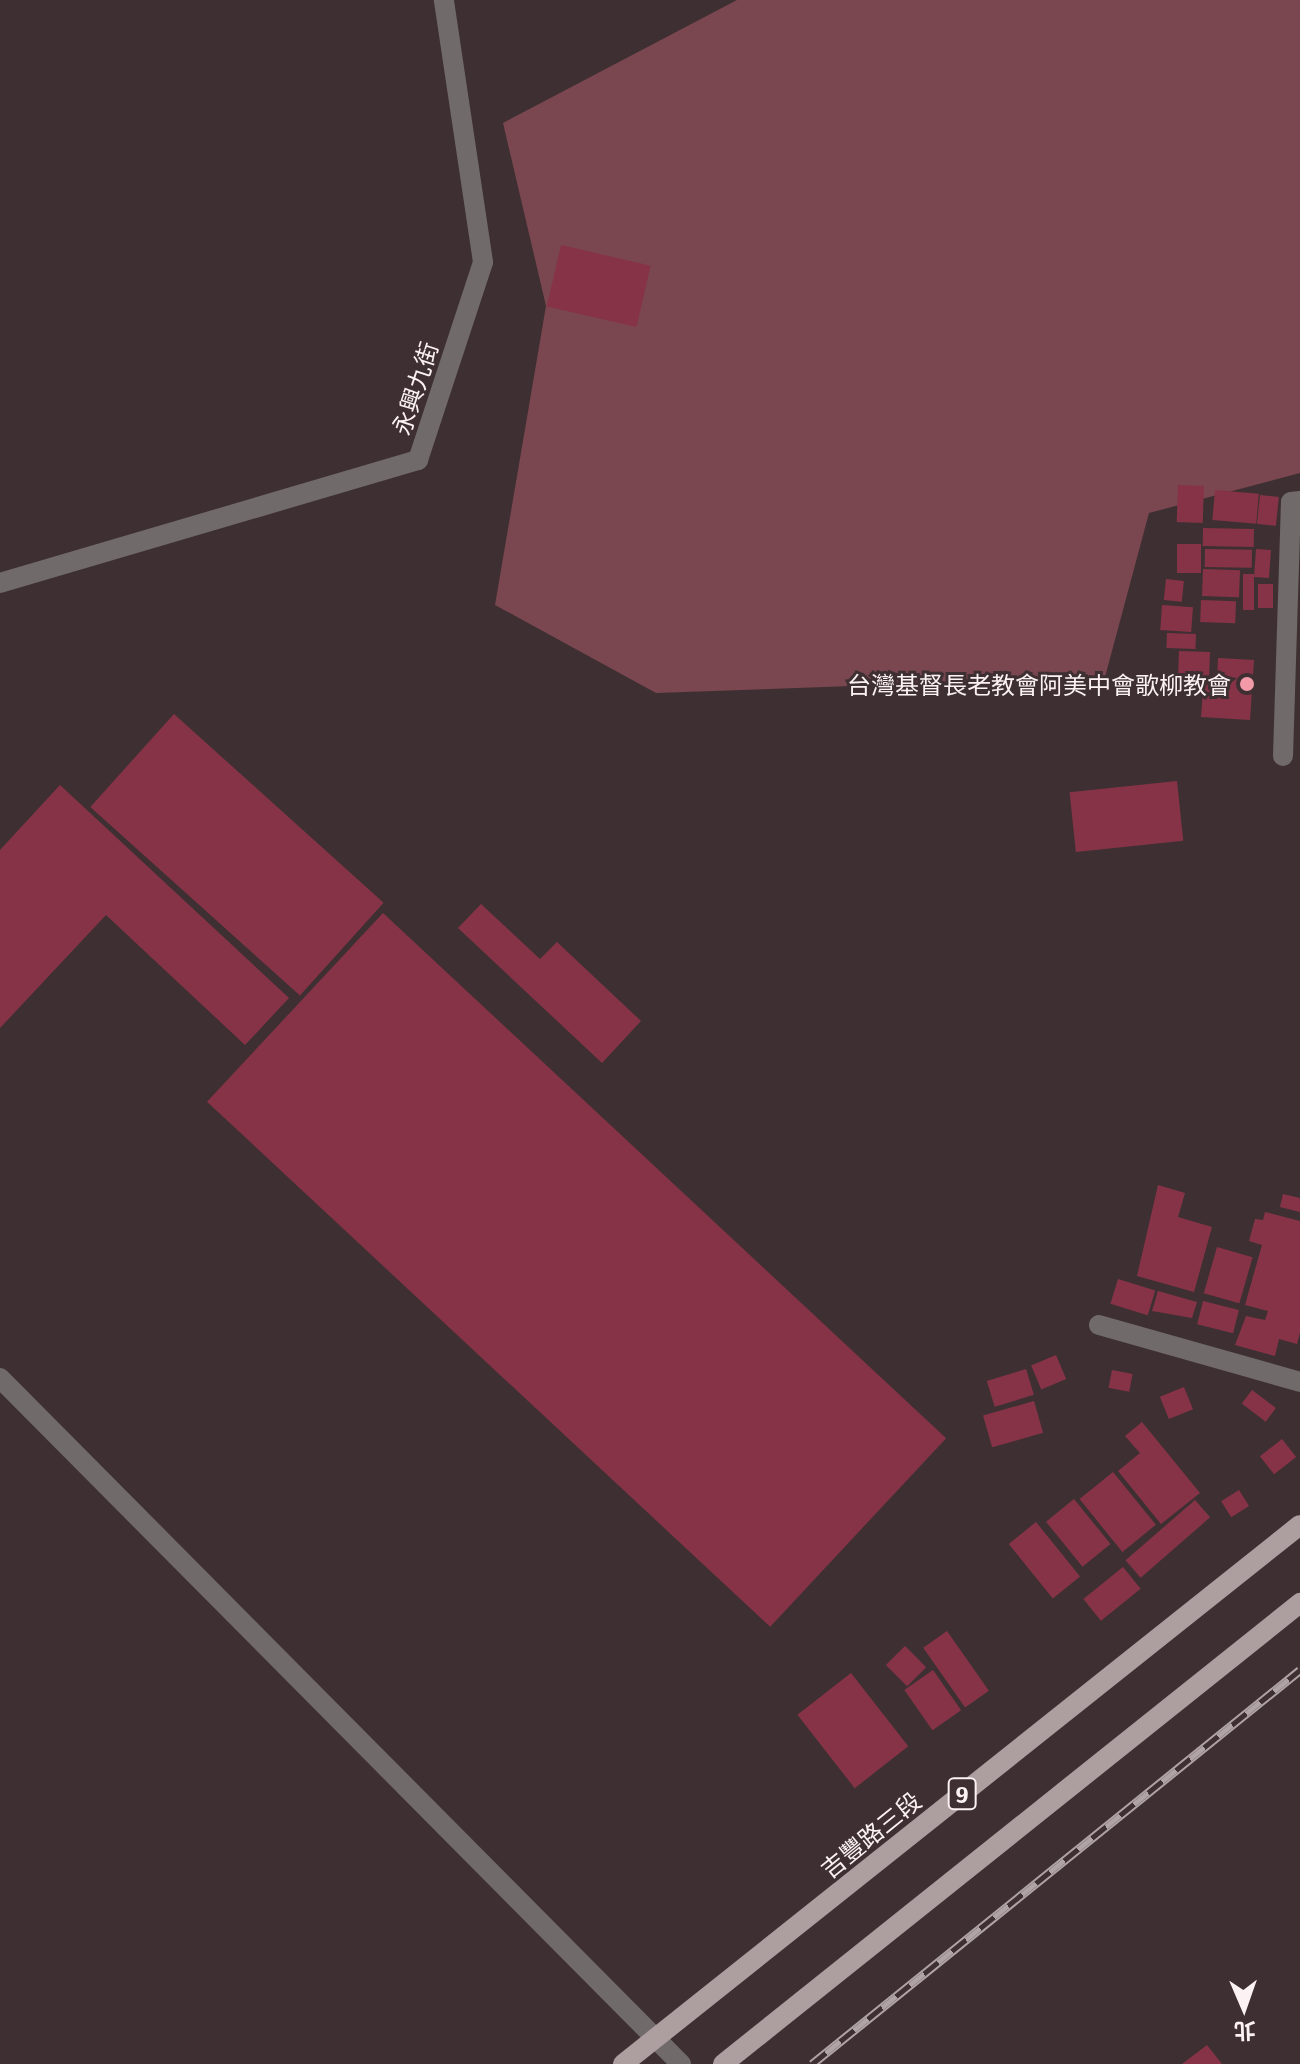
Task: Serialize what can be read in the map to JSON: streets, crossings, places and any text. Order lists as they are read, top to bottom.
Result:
{
  "streets": {
    "main road": ["9", "吉豐路三段"],
    "street": ["永興九街"]
  },
  "places": ["台灣基督長老教會阿美中會歌柳教會"],
  "north": "bottom"
}
